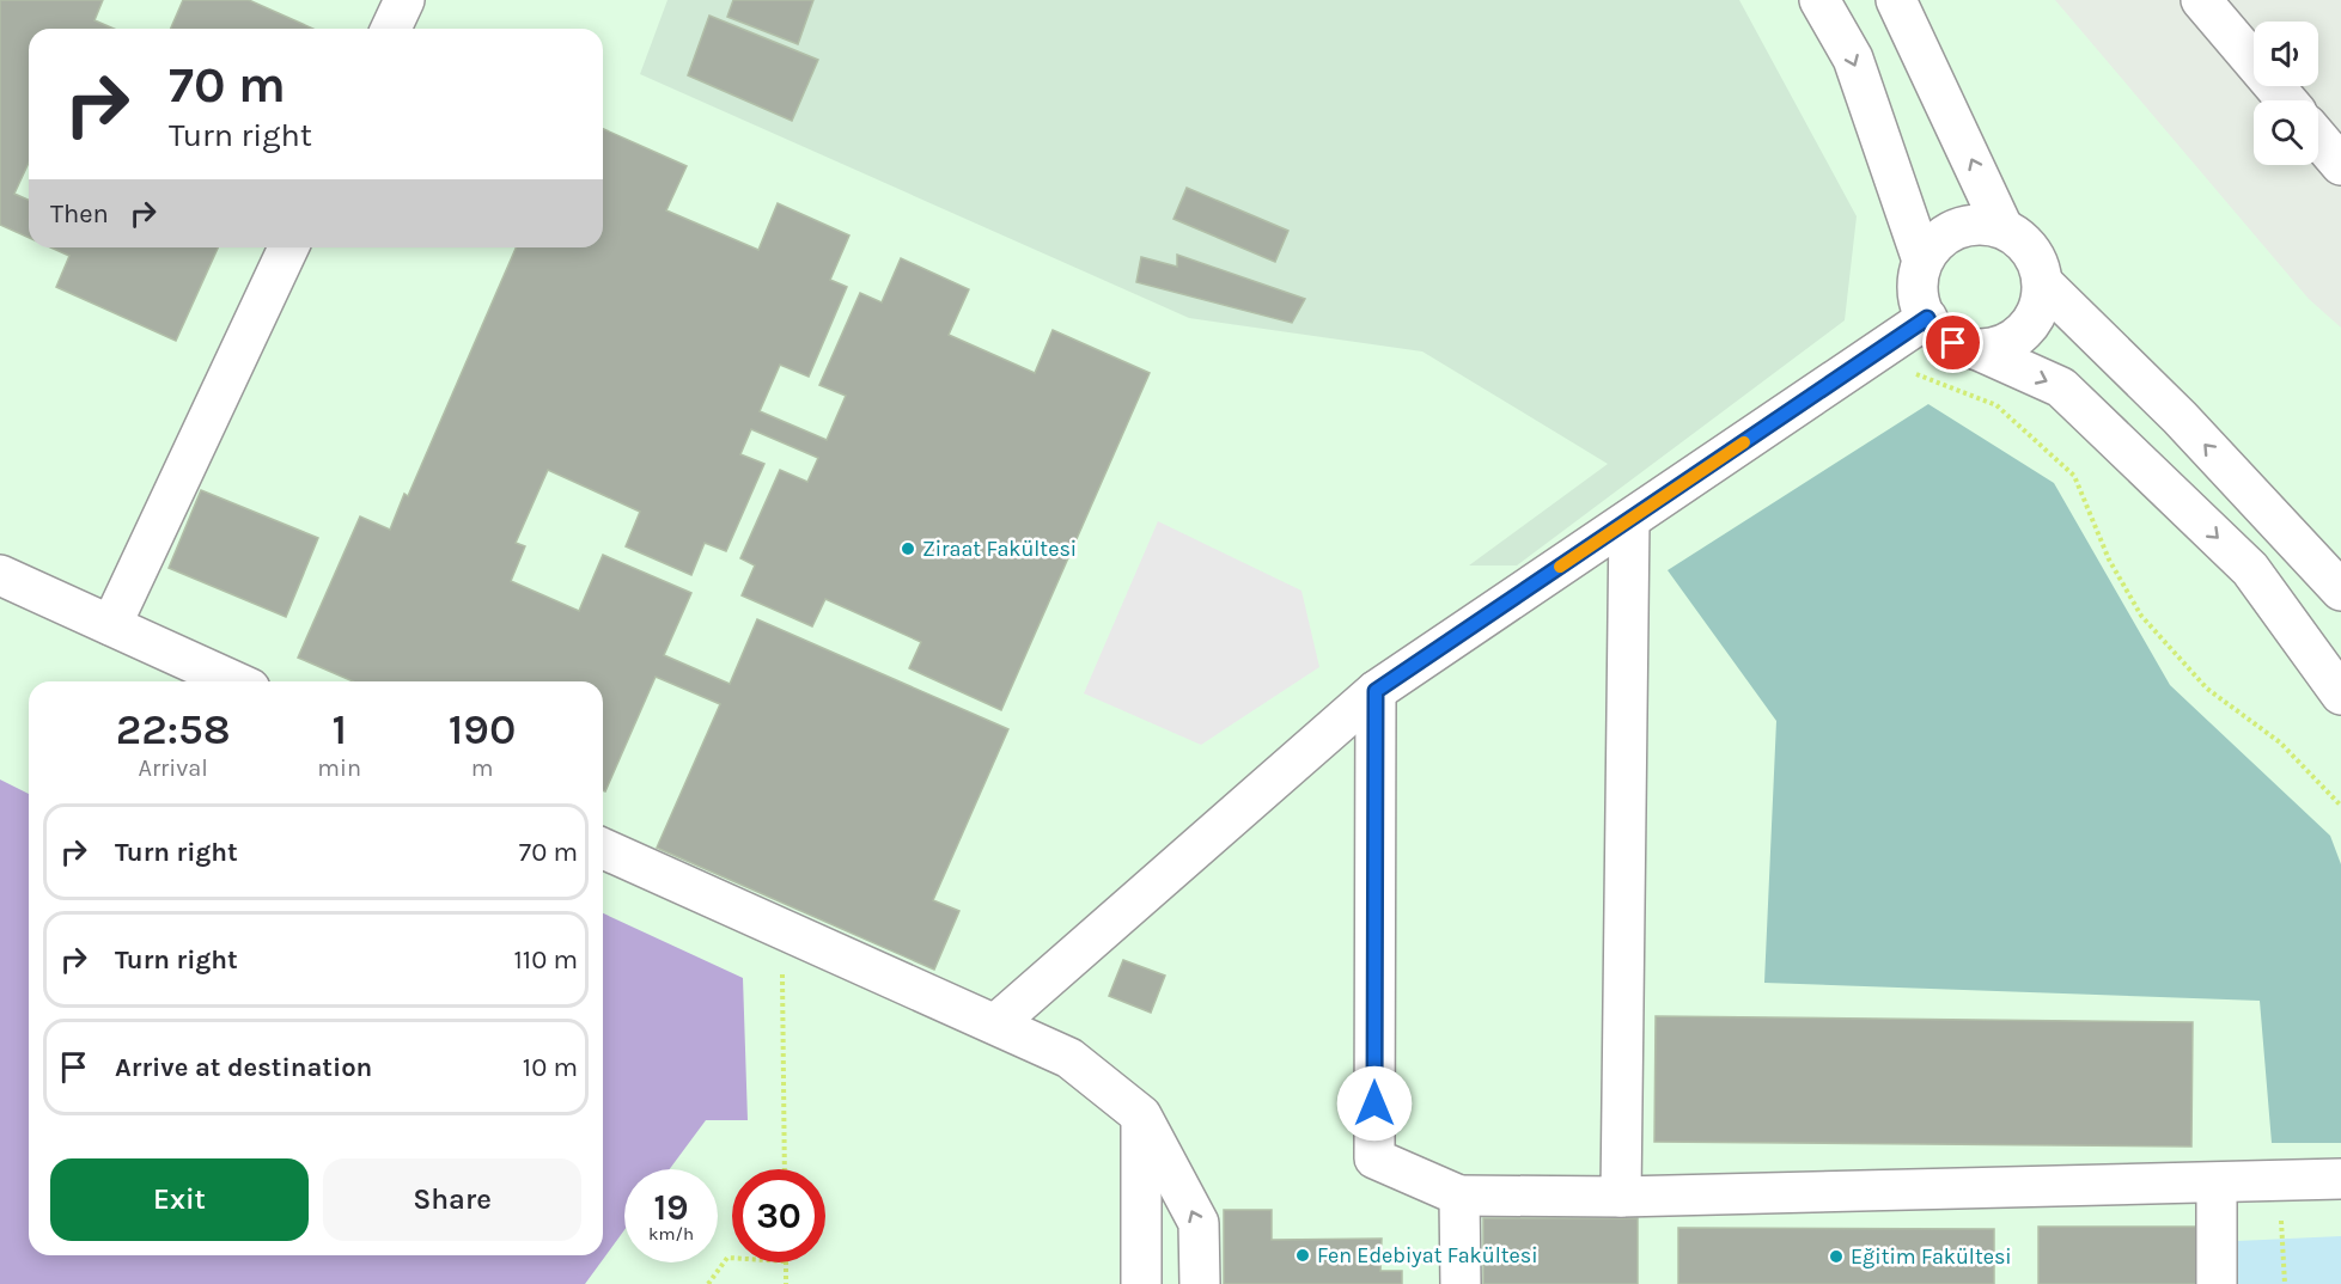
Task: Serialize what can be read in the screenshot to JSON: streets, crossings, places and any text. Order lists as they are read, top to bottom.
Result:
{
  "places": ["Ziraat Fakültesi", "Fen Edebiyat Fakültesi", "Eğitim Fakültesi"],
  "page": {
    "turn": ["70 m", "Turn right"],
    "then": "Then",
    "eta": [
      "22:58",
      "Arrival",
      "1",
      "min",
      "190",
      "m"
    ],
    "list": [
      {
        "name": "Turn right",
        "value": "70 m"
      },
      {
        "name": "Turn right",
        "value": "110 m"
      },
      {
        "name": "Arrive at destination",
        "value": "10 m"
      }
    ],
    "buttons": ["Exit", "Share"],
    "speed": "19 km/h",
    "limit": "30"
  }
}
